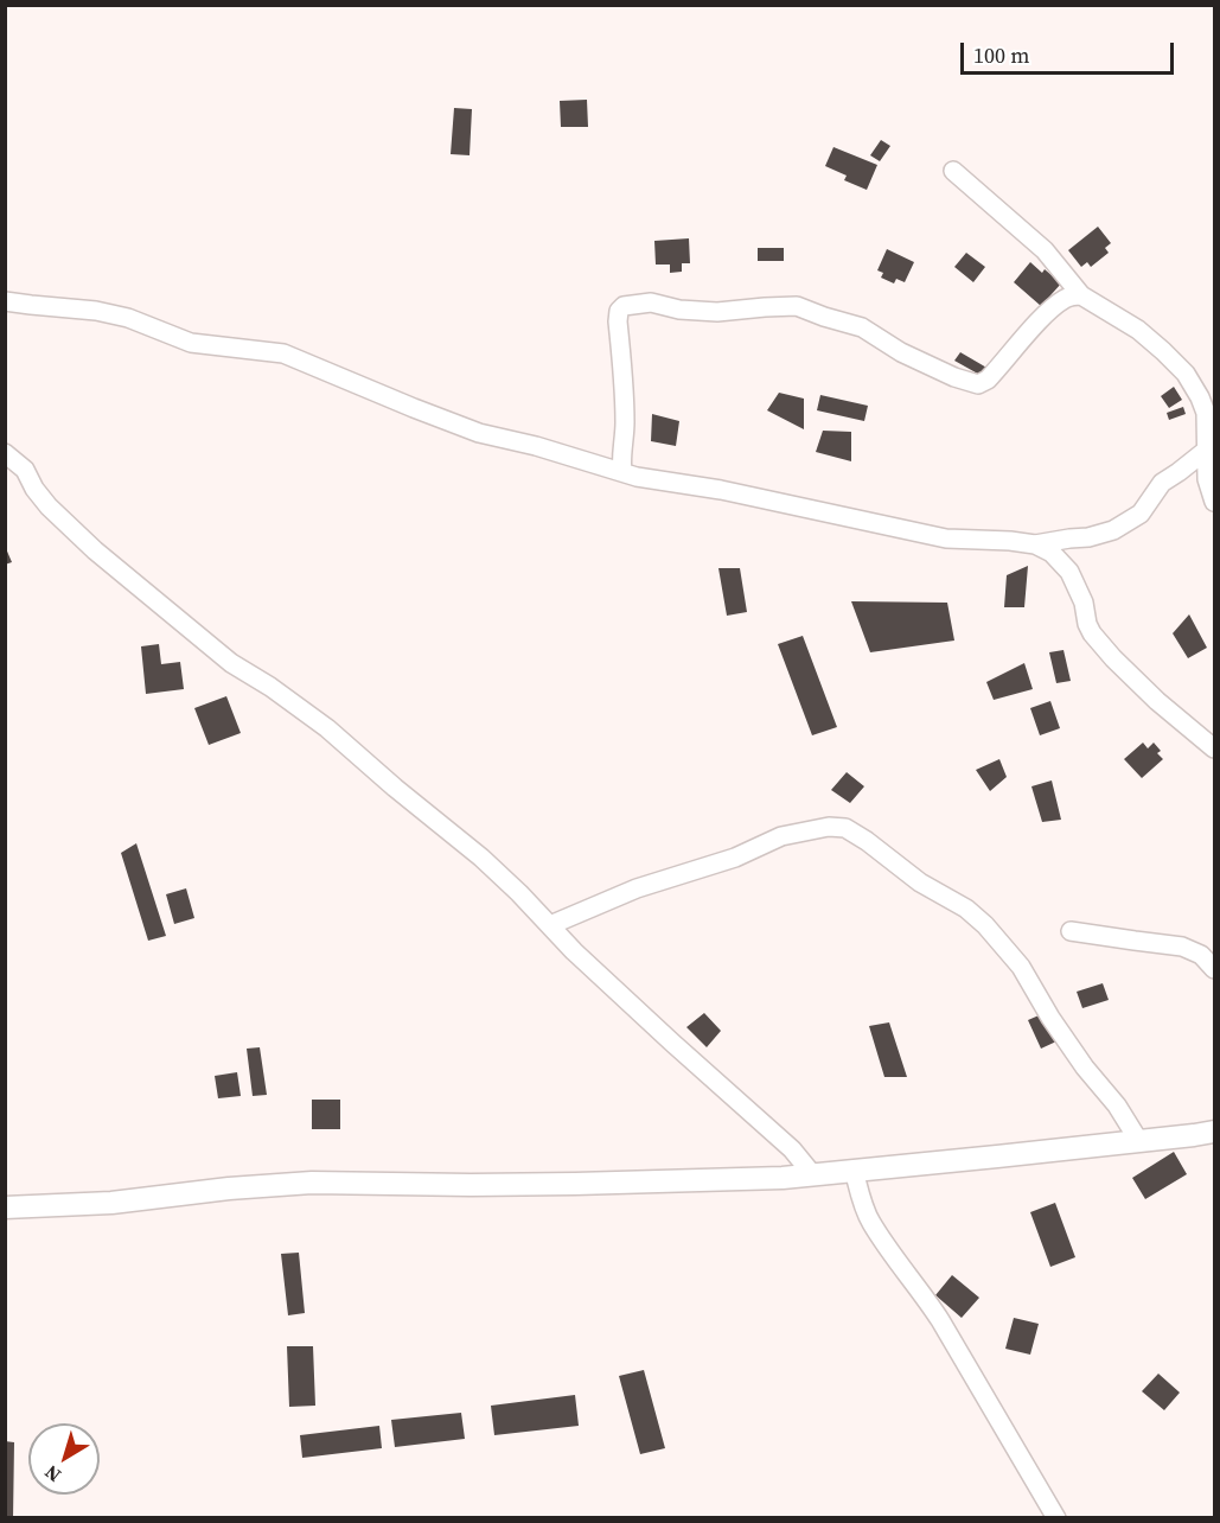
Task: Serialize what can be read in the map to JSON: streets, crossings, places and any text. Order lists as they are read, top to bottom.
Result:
{
  "scale_bar": "100 m",
  "north": "bottom left"
}
